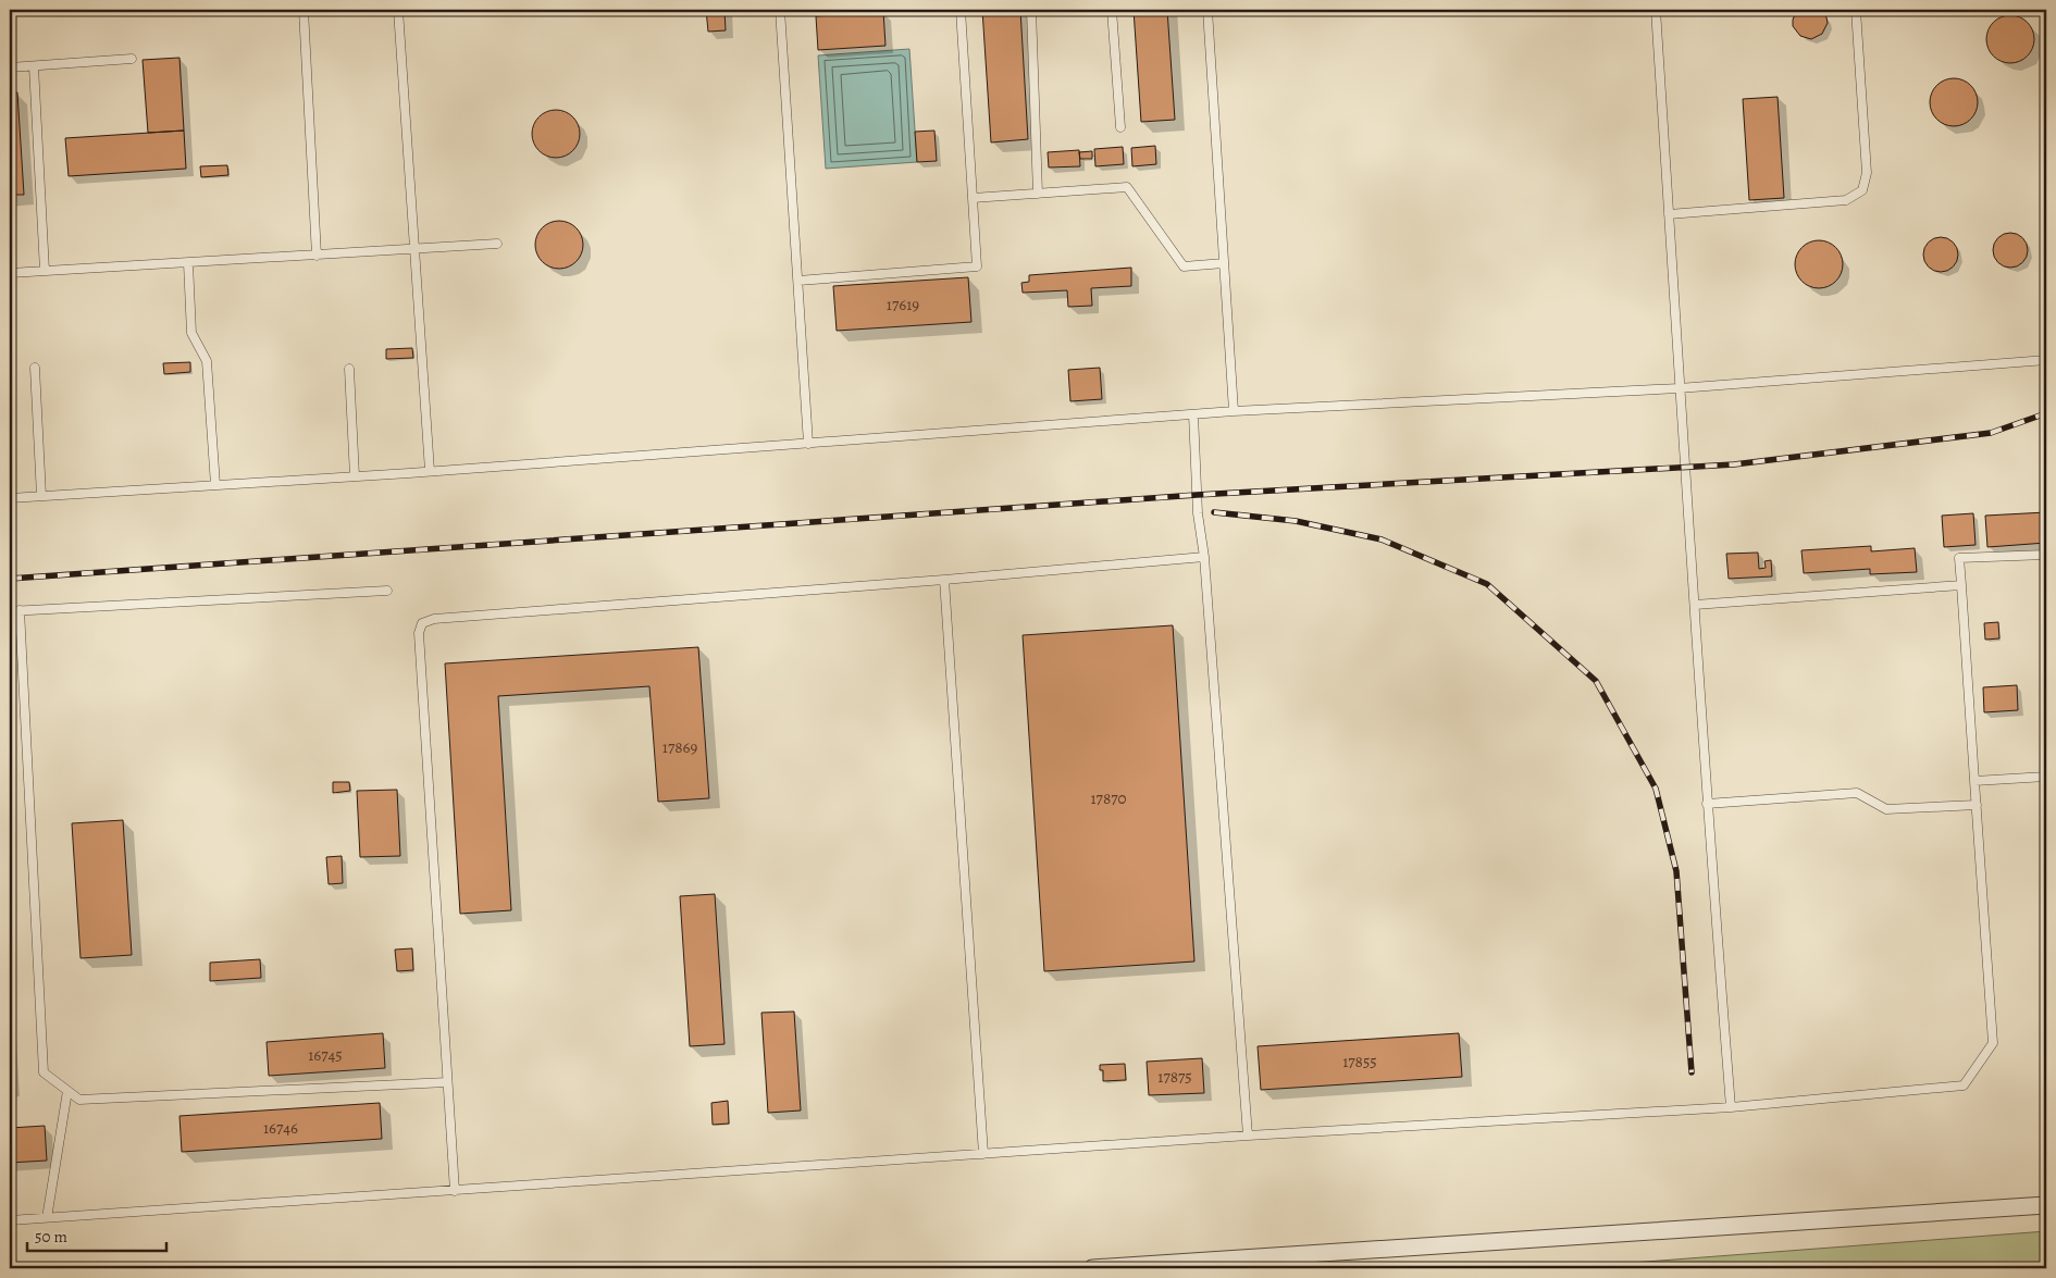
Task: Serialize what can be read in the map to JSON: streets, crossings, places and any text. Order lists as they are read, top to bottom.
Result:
{
  "house_numbers": [
    "17619",
    "17869",
    "17870",
    "16745",
    "17855",
    "17875",
    "16746"
  ],
  "scale_bar": "50 m"
}
